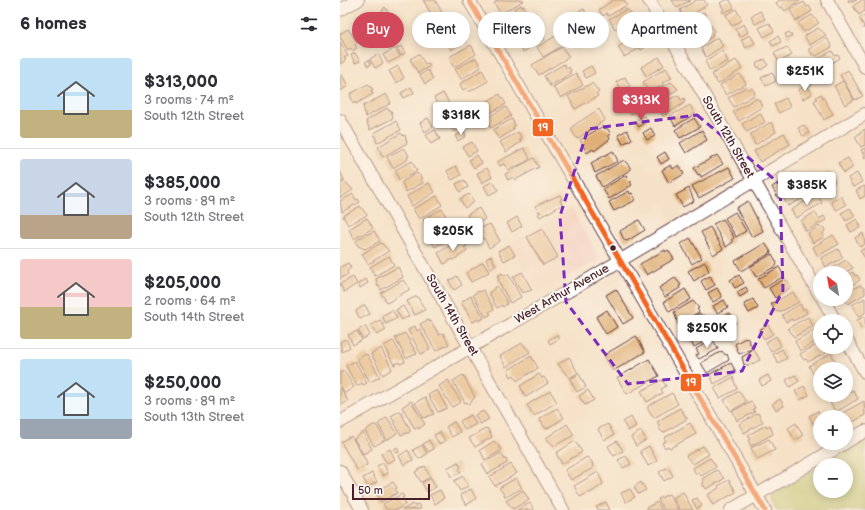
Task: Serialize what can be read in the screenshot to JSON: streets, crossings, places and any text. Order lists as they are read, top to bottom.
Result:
{
  "streets": {
    "street": ["South 12th Street", "West Arthur Avenue", "South 14th Street"]
  },
  "crossings": [
    ["South 12th Street", "West Arthur Avenue"],
    ["West Arthur Avenue", "South 14th Street"]
  ],
  "lines": ["transit line 19"],
  "scale_bar": "50 m",
  "north": "top left",
  "page": {
    "heading": "6 homes",
    "chip": [
      "Buy",
      "Rent",
      "Filters",
      "New",
      "Apartment"
    ],
    "list": [
      {
        "name": "$313,000",
        "note": "3 rooms · 74 m² · South 12th Street"
      },
      {
        "name": "$385,000",
        "note": "3 rooms · 89 m² · South 12th Street"
      },
      {
        "name": "$205,000",
        "note": "2 rooms · 64 m² · South 14th Street"
      },
      {
        "name": "$250,000",
        "note": "3 rooms · 89 m² · South 13th Street"
      }
    ],
    "price": [
      "$251K",
      "$313K",
      "$318K",
      "$385K",
      "$205K",
      "$250K"
    ],
    "map_buttons": ["+", "−"],
    "scale": "50 m"
  }
}
